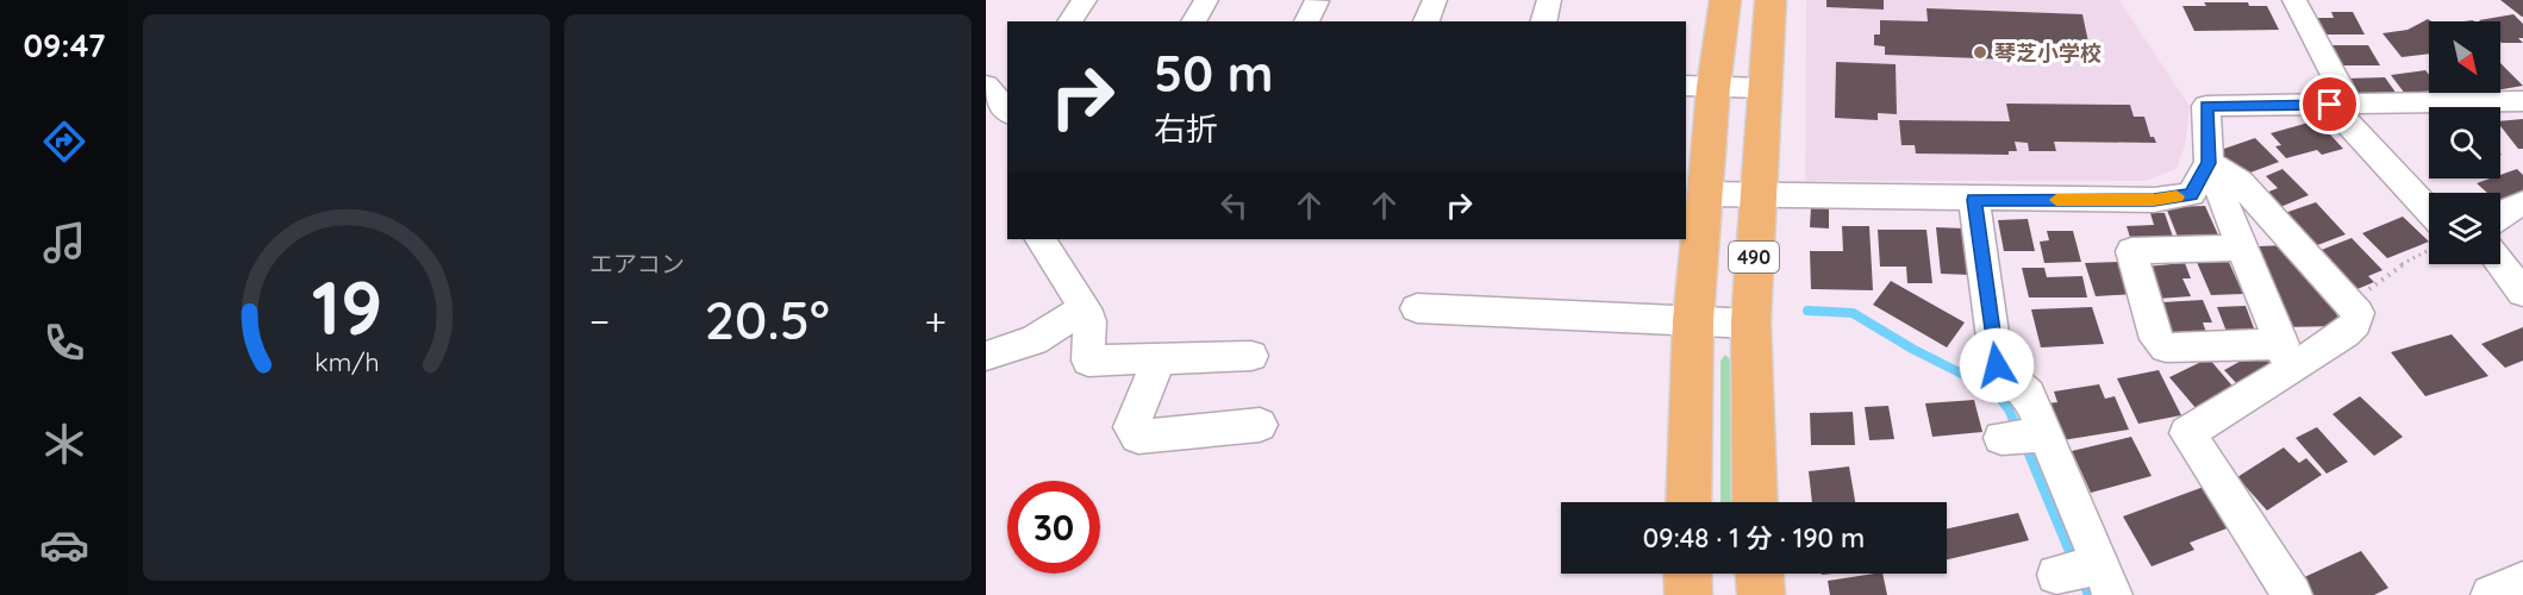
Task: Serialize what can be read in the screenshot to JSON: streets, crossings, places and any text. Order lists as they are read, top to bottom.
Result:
{
  "streets": {
    "highway": ["490"]
  },
  "places": ["琴芝小学校"],
  "north": "bottom right",
  "page": {
    "tabs": "09:47",
    "tile": "エアコン",
    "turn": ["50 m", "右折"],
    "heat": ["−", "20.5°", "+"],
    "limit": "30",
    "trip": "09:48 · 1 分 · 190 m",
    "gauge": ["19", "km/h"]
  }
}
